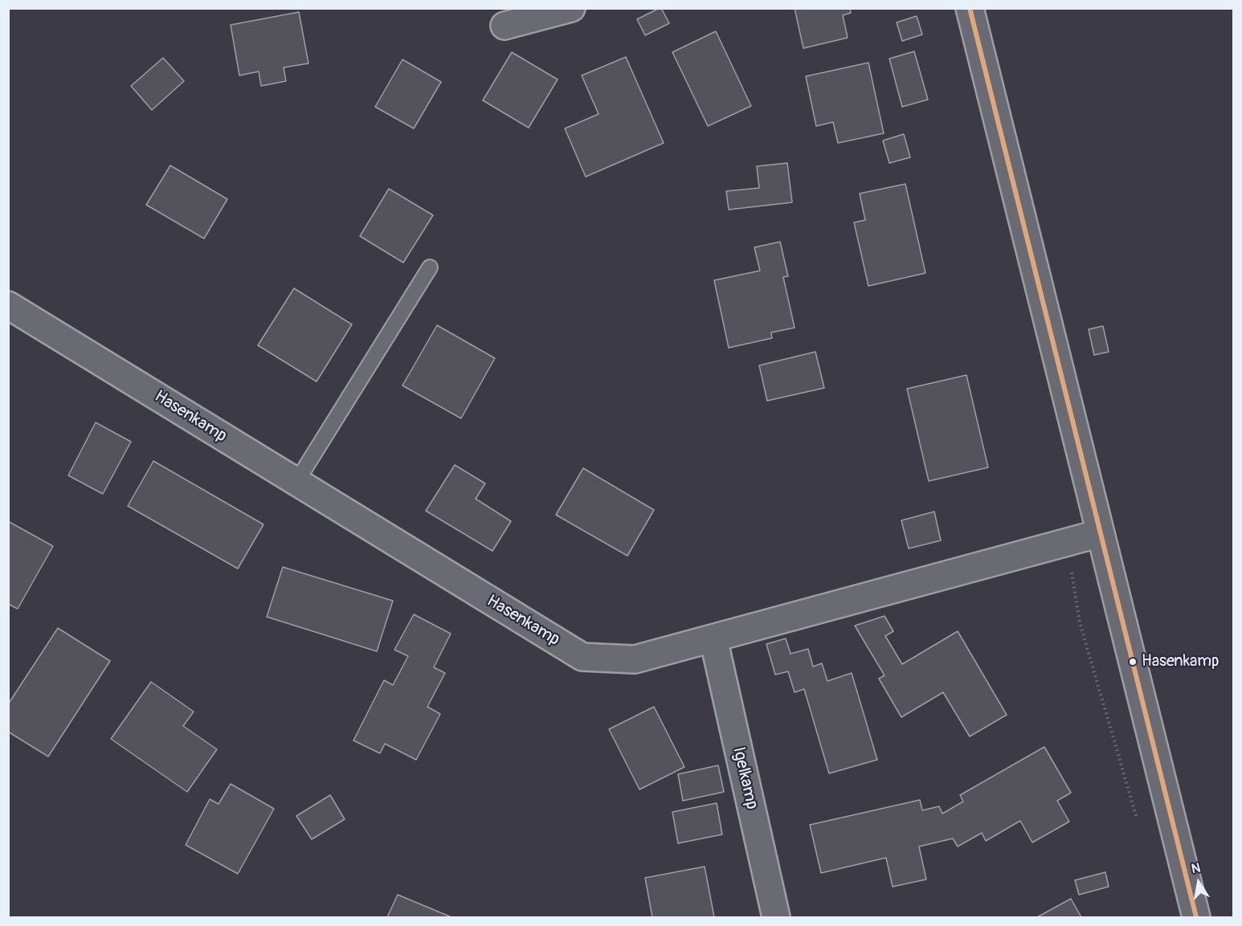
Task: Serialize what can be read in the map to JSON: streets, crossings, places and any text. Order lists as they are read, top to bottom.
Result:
{
  "streets": {
    "street": ["Hasenkamp", "Igelkamp"]
  },
  "crossings": [
    ["Hasenkamp", "Igelkamp"]
  ],
  "places": ["Hasenkamp"],
  "north": "top"
}
